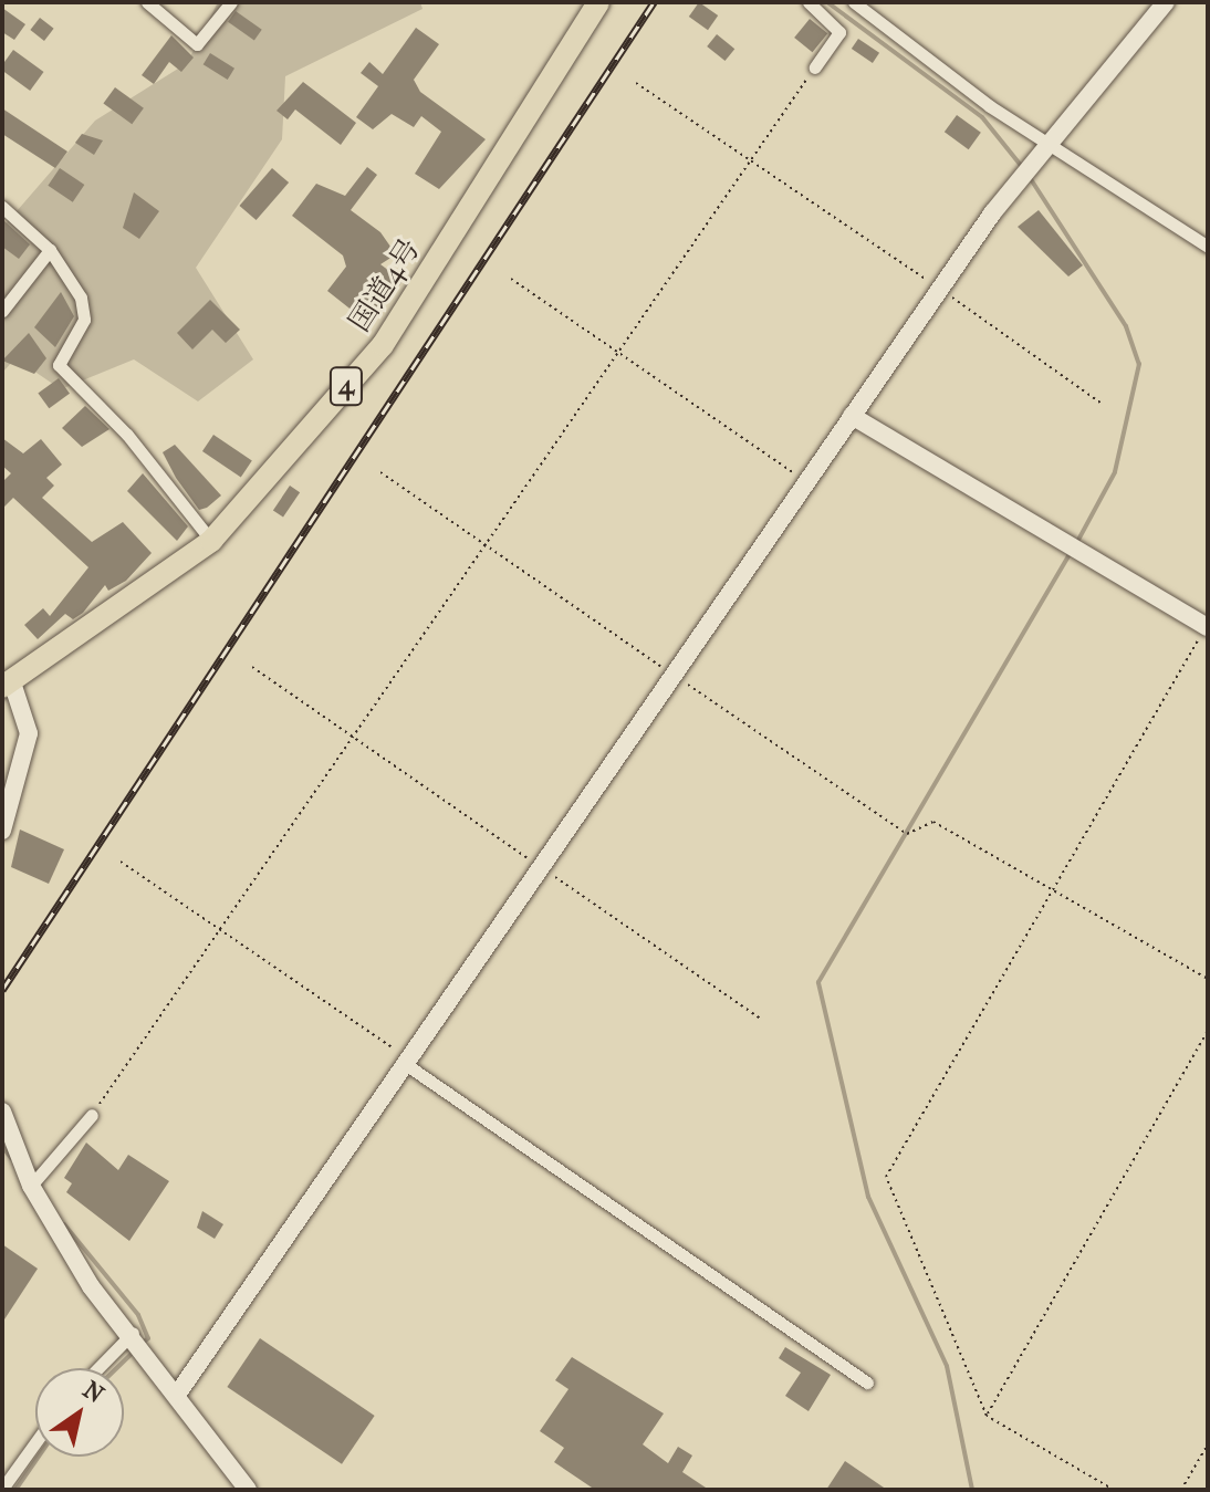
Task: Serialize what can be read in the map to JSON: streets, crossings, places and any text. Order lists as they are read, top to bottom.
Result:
{
  "streets": {
    "highway": ["国道4号", "4"]
  },
  "north": "top right"
}
